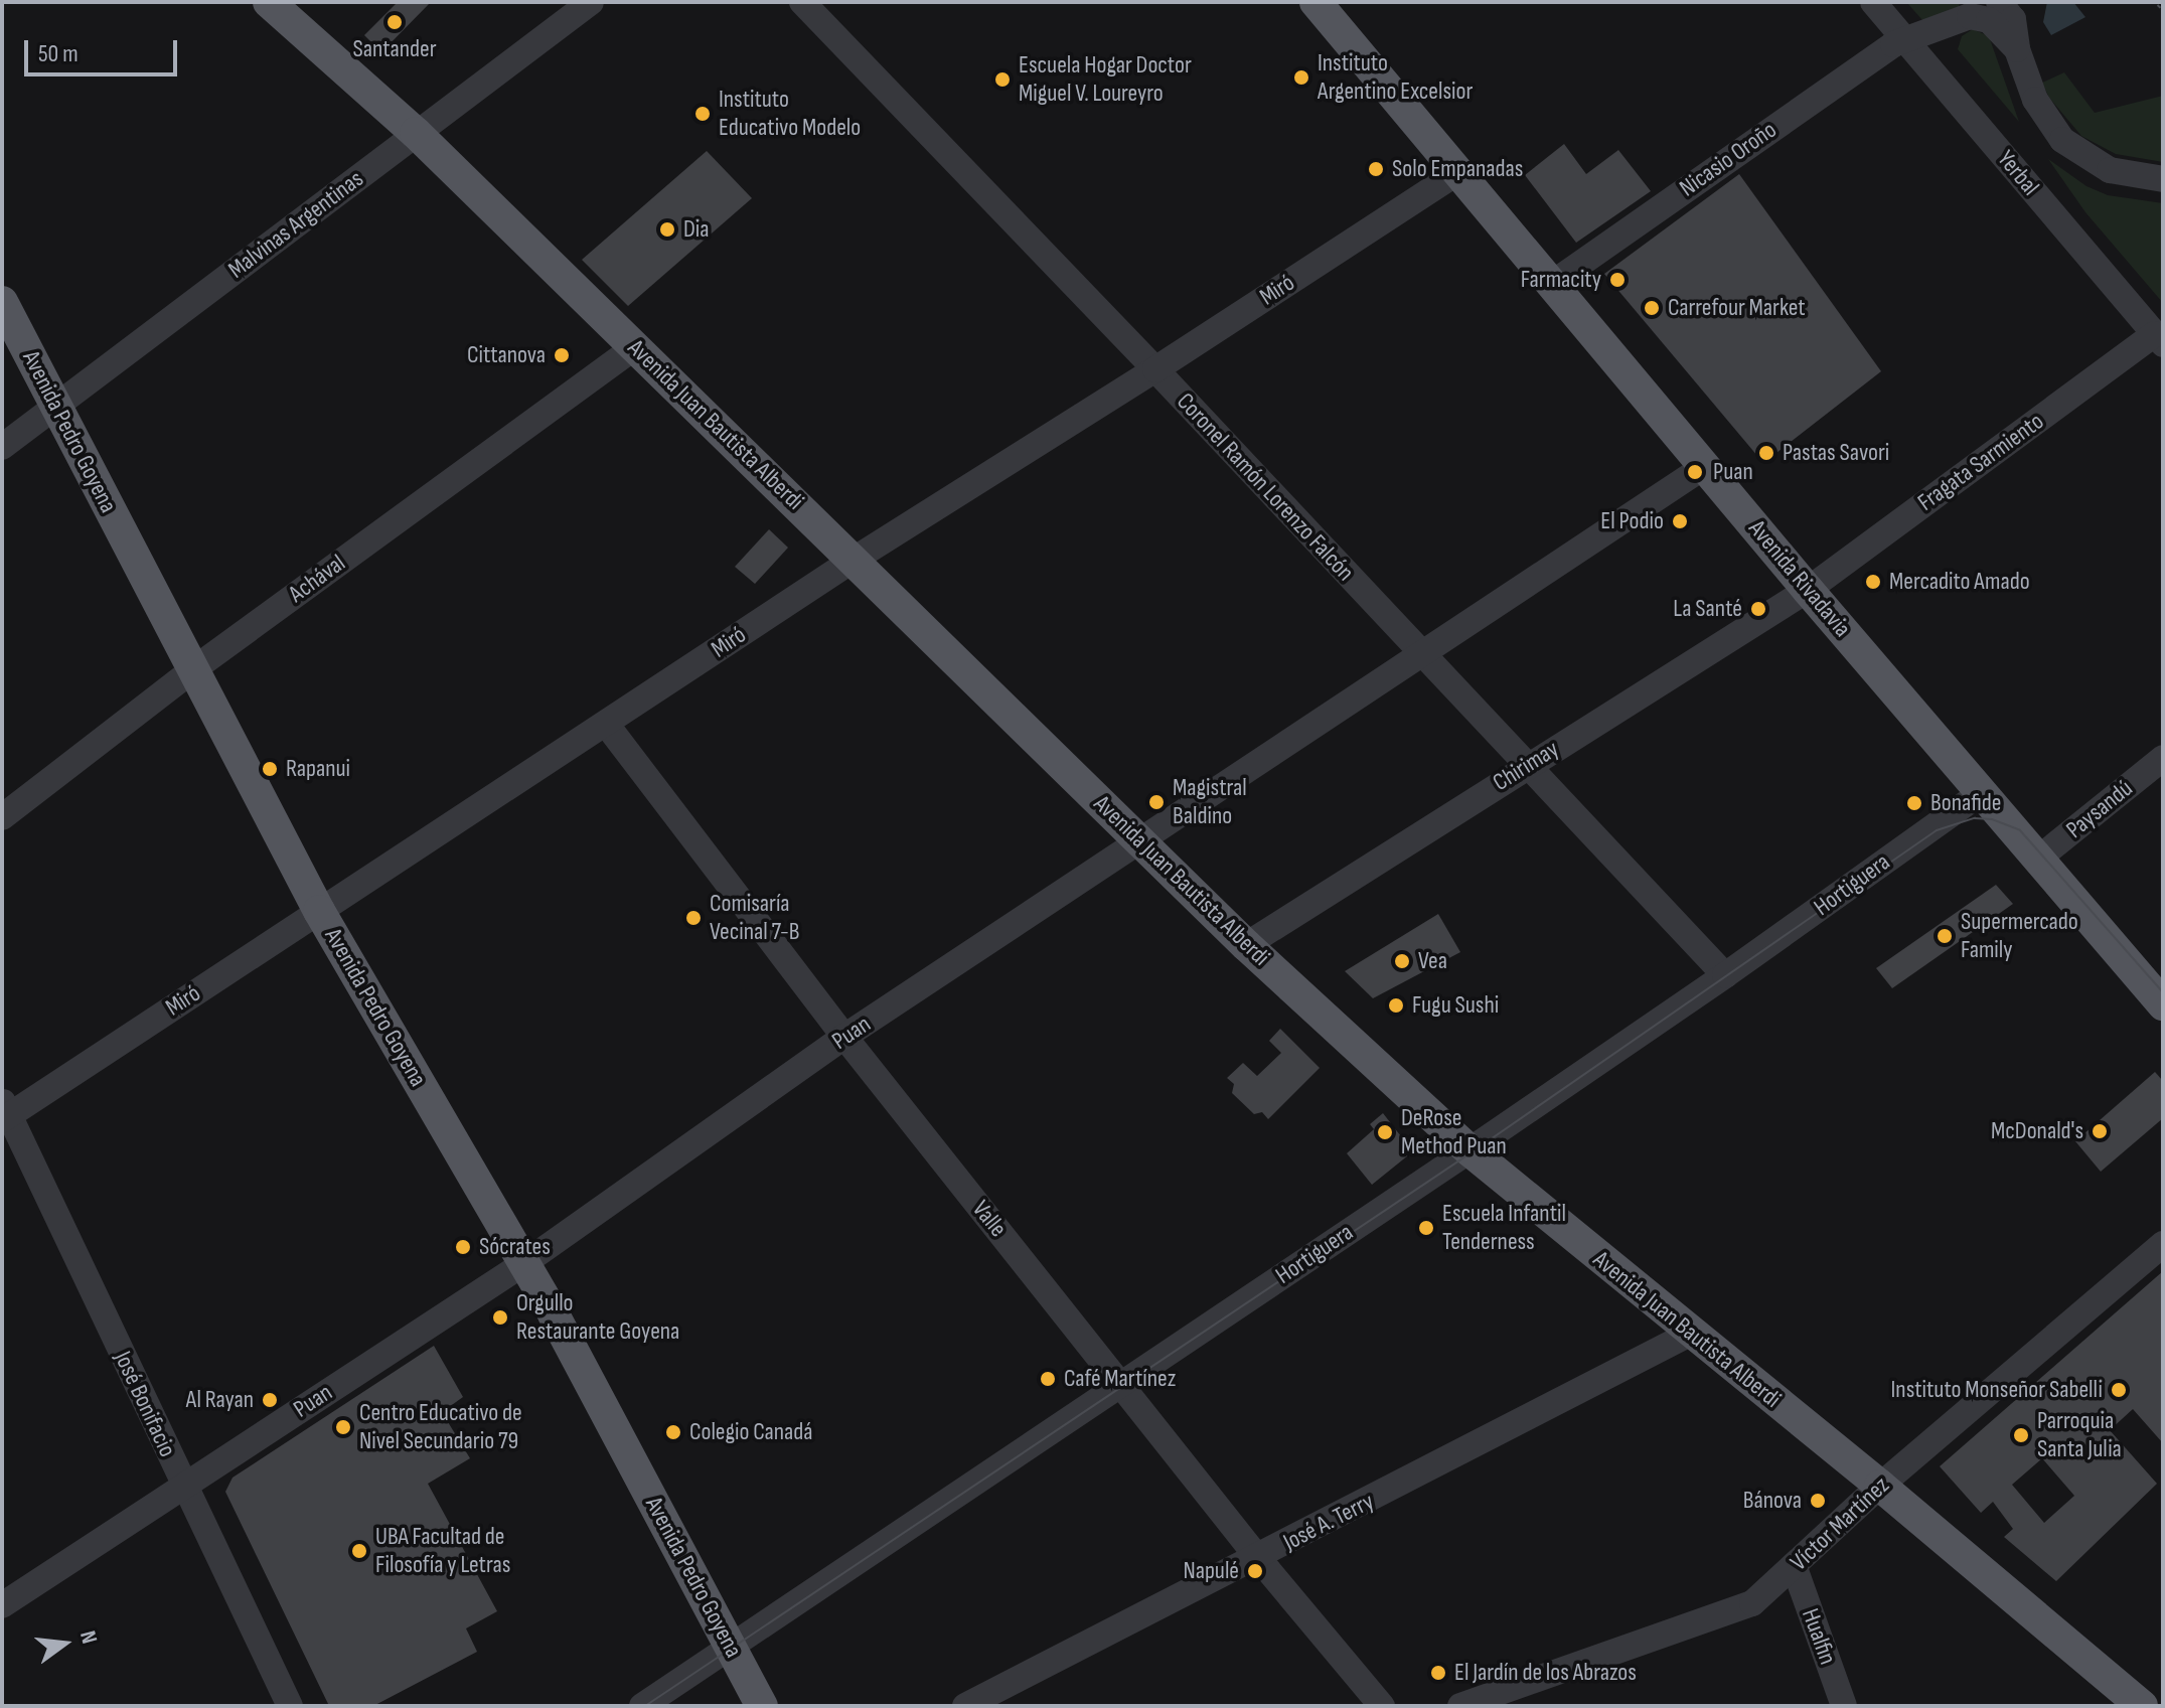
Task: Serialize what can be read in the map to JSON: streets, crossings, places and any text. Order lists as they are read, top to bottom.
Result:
{
  "streets": {
    "main road": ["Avenida Juan Bautista Alberdi", "Avenida Pedro Goyena", "Avenida Rivadavia"],
    "street": [
      "Nicasio Oroño",
      "Yerbal",
      "Malvinas Argentinas",
      "Miró",
      "Fragata Sarmiento",
      "Coronel Ramón Lorenzo Falcón",
      "Achával",
      "Chirimay",
      "Paysandú",
      "Hortiguera",
      "Puan",
      "Valle",
      "José Bonifacio",
      "José A. Terry",
      "Víctor Martínez",
      "Hualfin"
    ]
  },
  "crossings": [
    ["Nicasio Oroño", "Yerbal"],
    ["Nicasio Oroño", "Avenida Rivadavia"],
    ["Yerbal", "Fragata Sarmiento"],
    ["Malvinas Argentinas", "Avenida Juan Bautista Alberdi"],
    ["Malvinas Argentinas", "Avenida Pedro Goyena"],
    ["Miró", "Avenida Juan Bautista Alberdi"],
    ["Miró", "Avenida Pedro Goyena"],
    ["Miró", "Coronel Ramón Lorenzo Falcón"],
    ["Miró", "Avenida Rivadavia"],
    ["Miró", "Valle"],
    ["Miró", "José Bonifacio"],
    ["Avenida Juan Bautista Alberdi", "Achával"],
    ["Avenida Juan Bautista Alberdi", "Chirimay"],
    ["Avenida Juan Bautista Alberdi", "Hortiguera"],
    ["Avenida Juan Bautista Alberdi", "Puan"],
    ["Avenida Juan Bautista Alberdi", "José A. Terry"],
    ["Avenida Juan Bautista Alberdi", "Víctor Martínez"],
    ["Avenida Pedro Goyena", "Achával"],
    ["Avenida Pedro Goyena", "Hortiguera"],
    ["Avenida Pedro Goyena", "Puan"],
    ["Fragata Sarmiento", "Avenida Rivadavia"],
    ["Fragata Sarmiento", "Chirimay"],
    ["Coronel Ramón Lorenzo Falcón", "Chirimay"],
    ["Coronel Ramón Lorenzo Falcón", "Hortiguera"],
    ["Coronel Ramón Lorenzo Falcón", "Puan"],
    ["Avenida Rivadavia", "Chirimay"],
    ["Avenida Rivadavia", "Paysandú"],
    ["Avenida Rivadavia", "Hortiguera"],
    ["Avenida Rivadavia", "Puan"],
    ["Hortiguera", "Valle"],
    ["Puan", "Valle"],
    ["Puan", "José Bonifacio"],
    ["Valle", "José A. Terry"],
    ["Víctor Martínez", "Hualfin"]
  ],
  "places": [
    "Santander",
    "Instituto Argentino Excelsior",
    "Escuela Hogar Doctor Miguel V. Loureyro",
    "Instituto Educativo Modelo",
    "Solo Empanadas",
    "Dia",
    "Farmacity",
    "Carrefour Market",
    "Cittanova",
    "Pastas Savori",
    "Puan",
    "El Podio",
    "Mercadito Amado",
    "La Santé",
    "Rapanui",
    "Magistral Baldino",
    "Bonafide",
    "Comisaría Vecinal 7-B",
    "Supermercado Family",
    "Vea",
    "Fugu Sushi",
    "McDonald's",
    "DeRose Method Puan",
    "Escuela Infantil Tenderness",
    "Sócrates",
    "Orgullo Restaurante Goyena",
    "Café Martínez",
    "Instituto Monseñor Sabelli",
    "Al Rayan",
    "Centro Educativo de Nivel Secundario 79",
    "Colegio Canadá",
    "Parroquia Santa Julia",
    "Bánova",
    "UBA Facultad de Filosofía y Letras",
    "Napulé",
    "El Jardín de los Abrazos"
  ],
  "scale_bar": "50 m",
  "north": "right"
}
